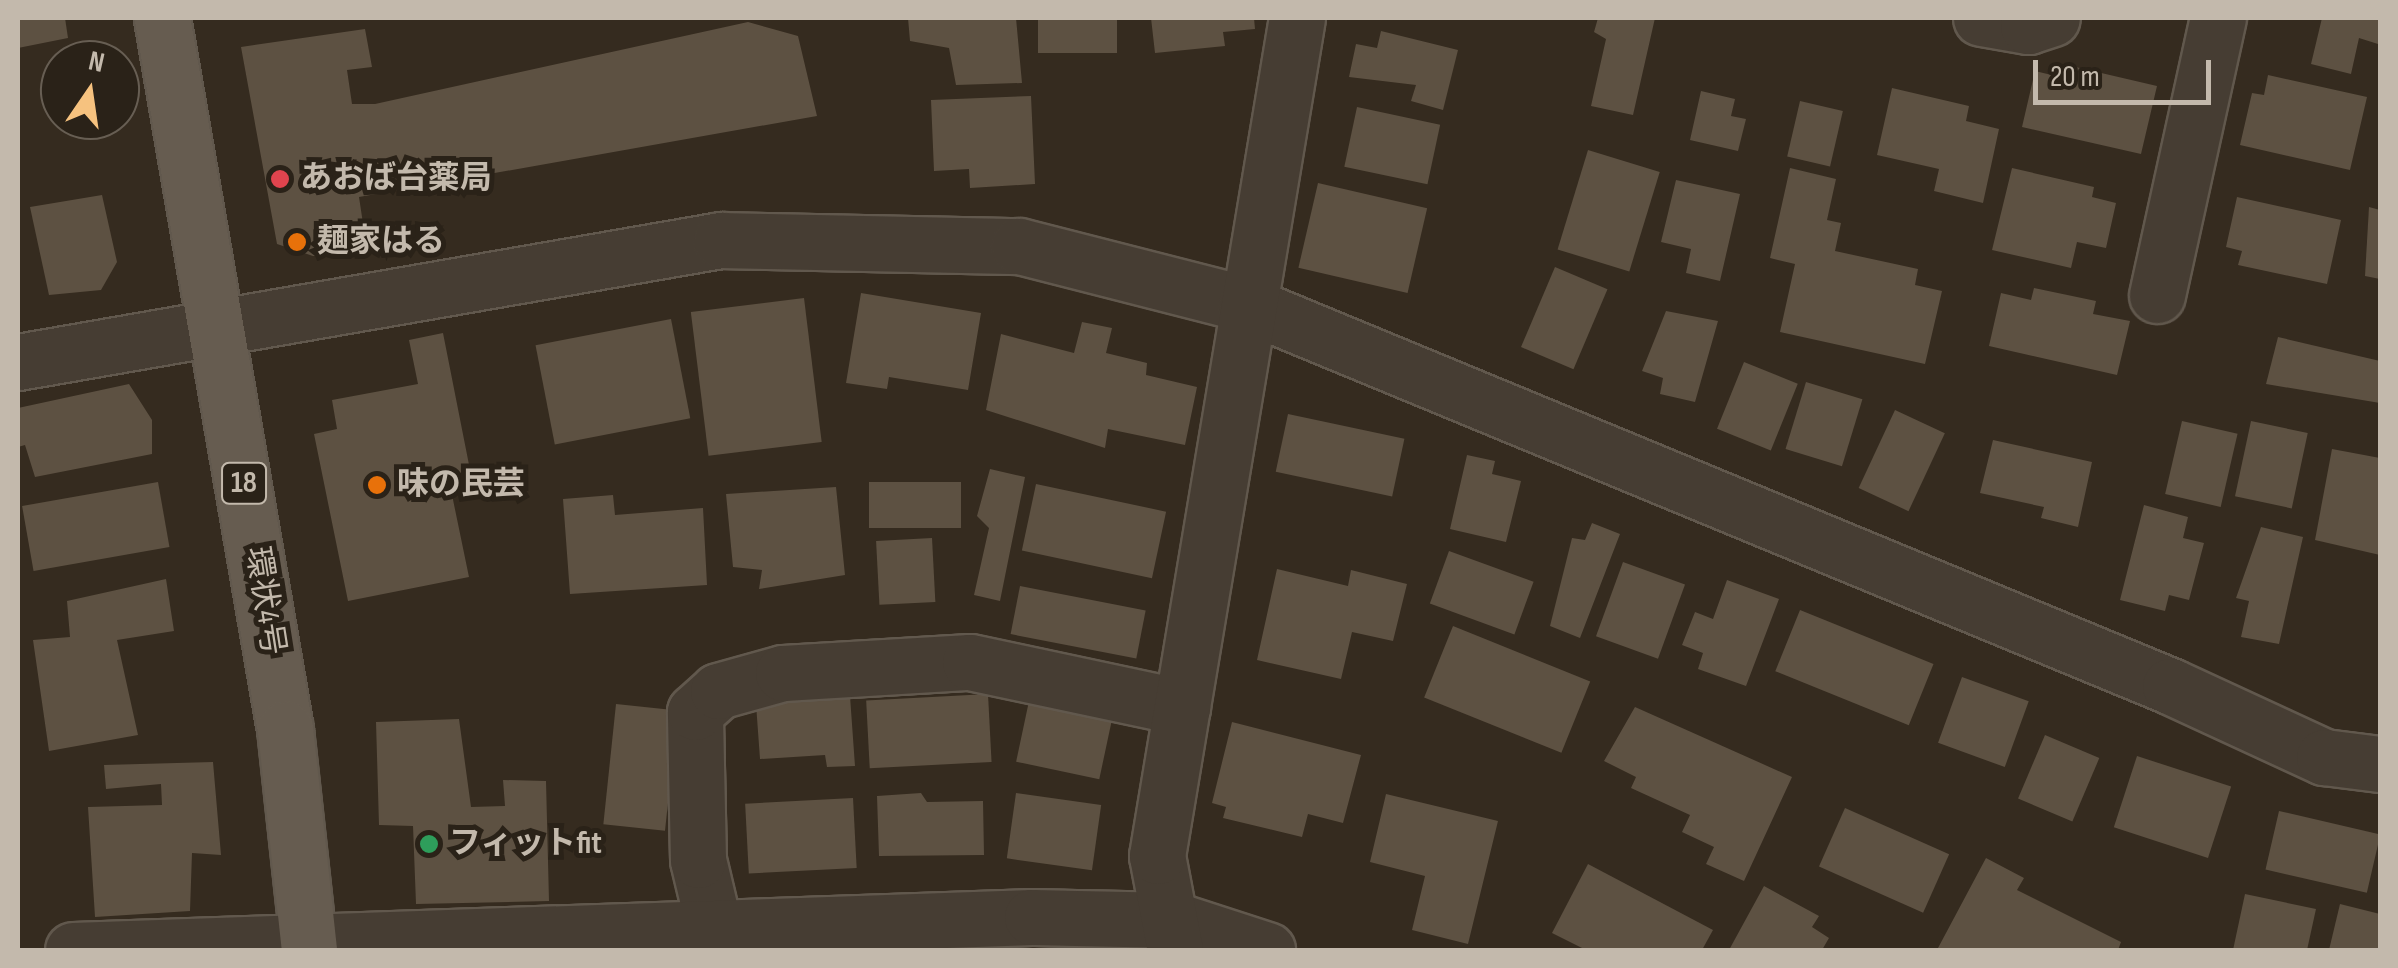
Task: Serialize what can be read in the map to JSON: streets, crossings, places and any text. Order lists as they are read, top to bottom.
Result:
{
  "streets": {
    "main road": ["18", "環状4号"]
  },
  "places": [
    "あおば台薬局",
    "麺家はる",
    "味の民芸",
    "フィットfit"
  ],
  "scale_bar": "20 m",
  "north": "top"
}
